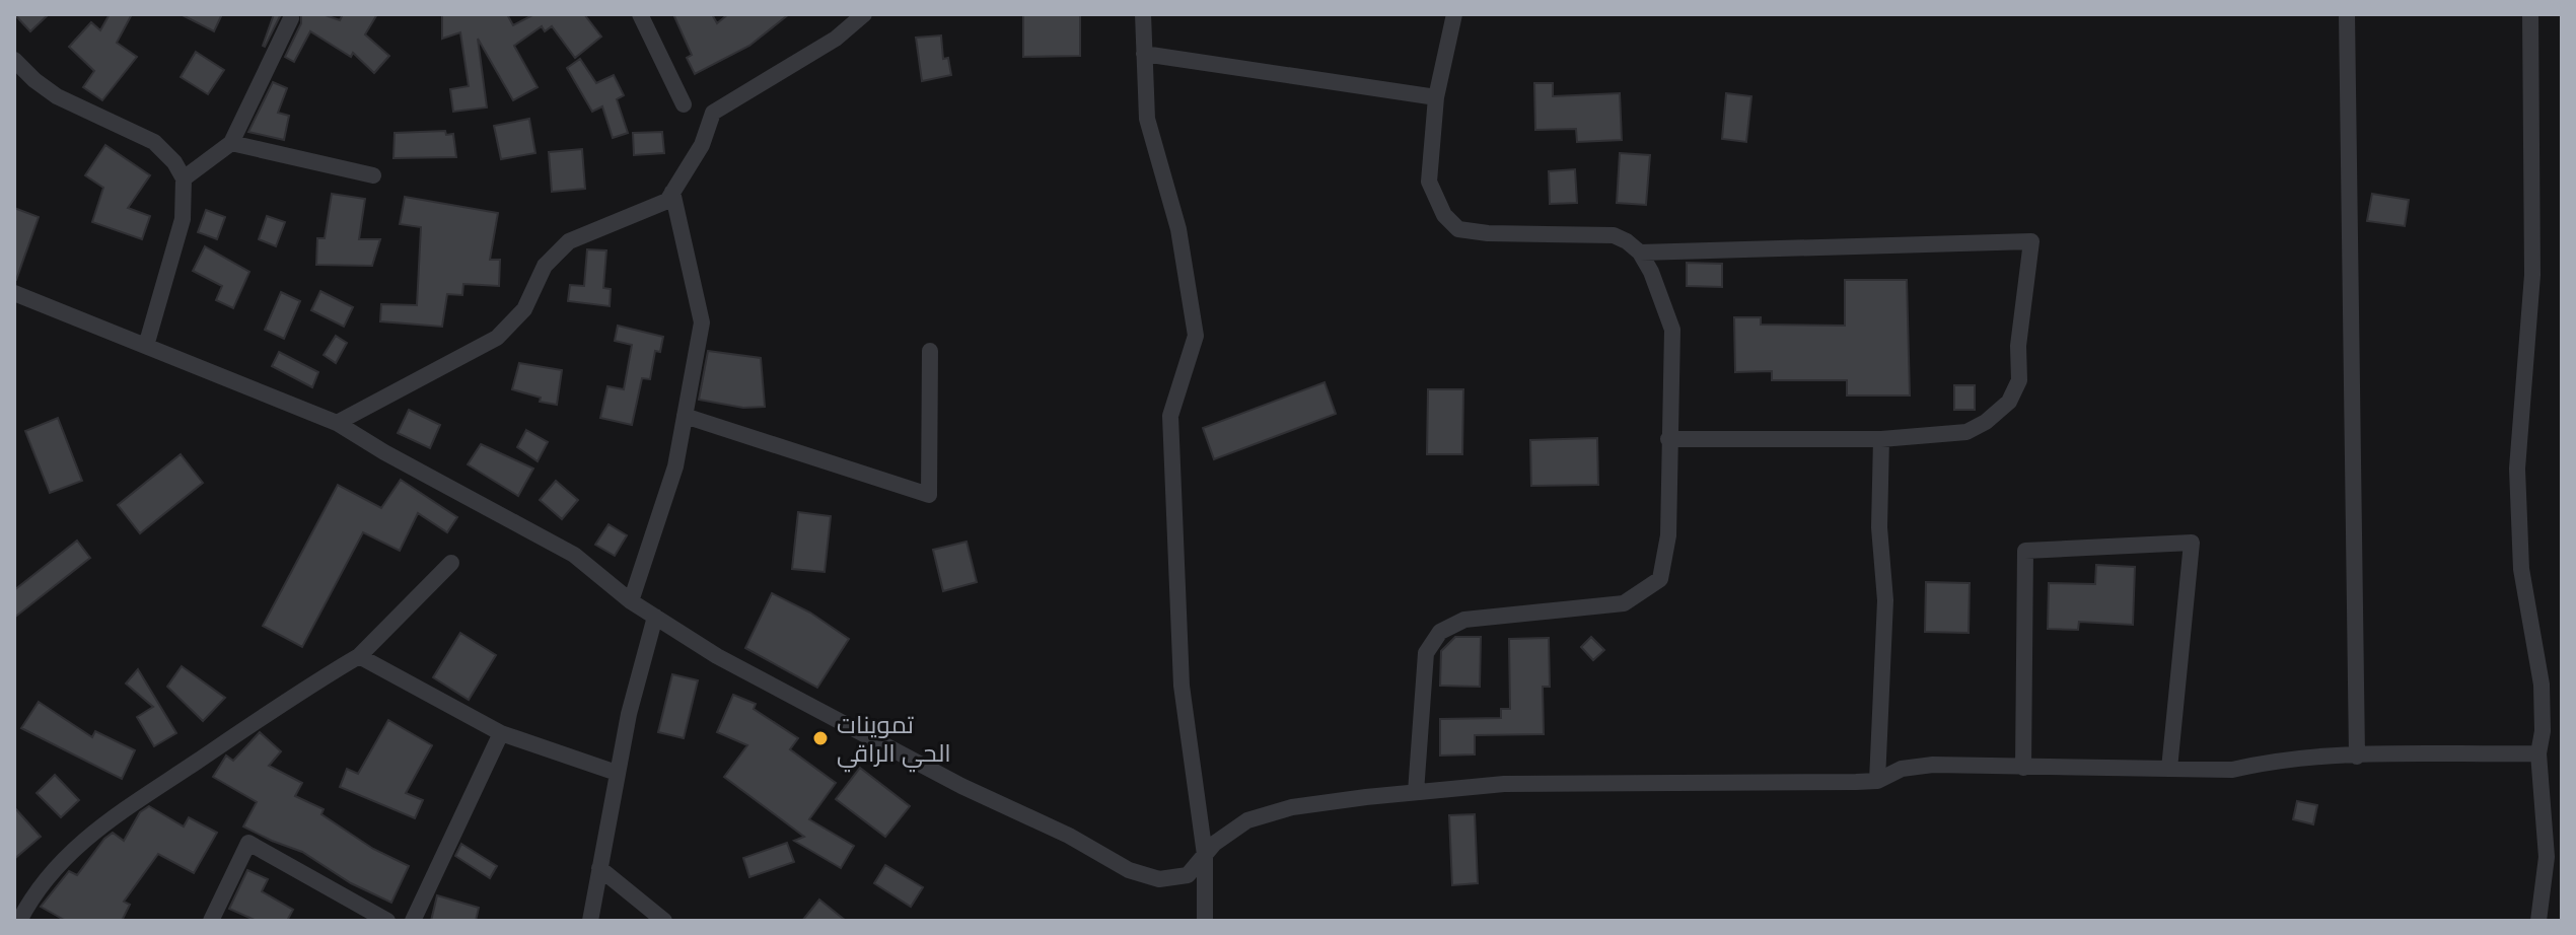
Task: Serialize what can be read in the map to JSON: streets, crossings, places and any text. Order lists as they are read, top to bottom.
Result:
{
  "places": ["تموينات الحي الراقي"]
}
